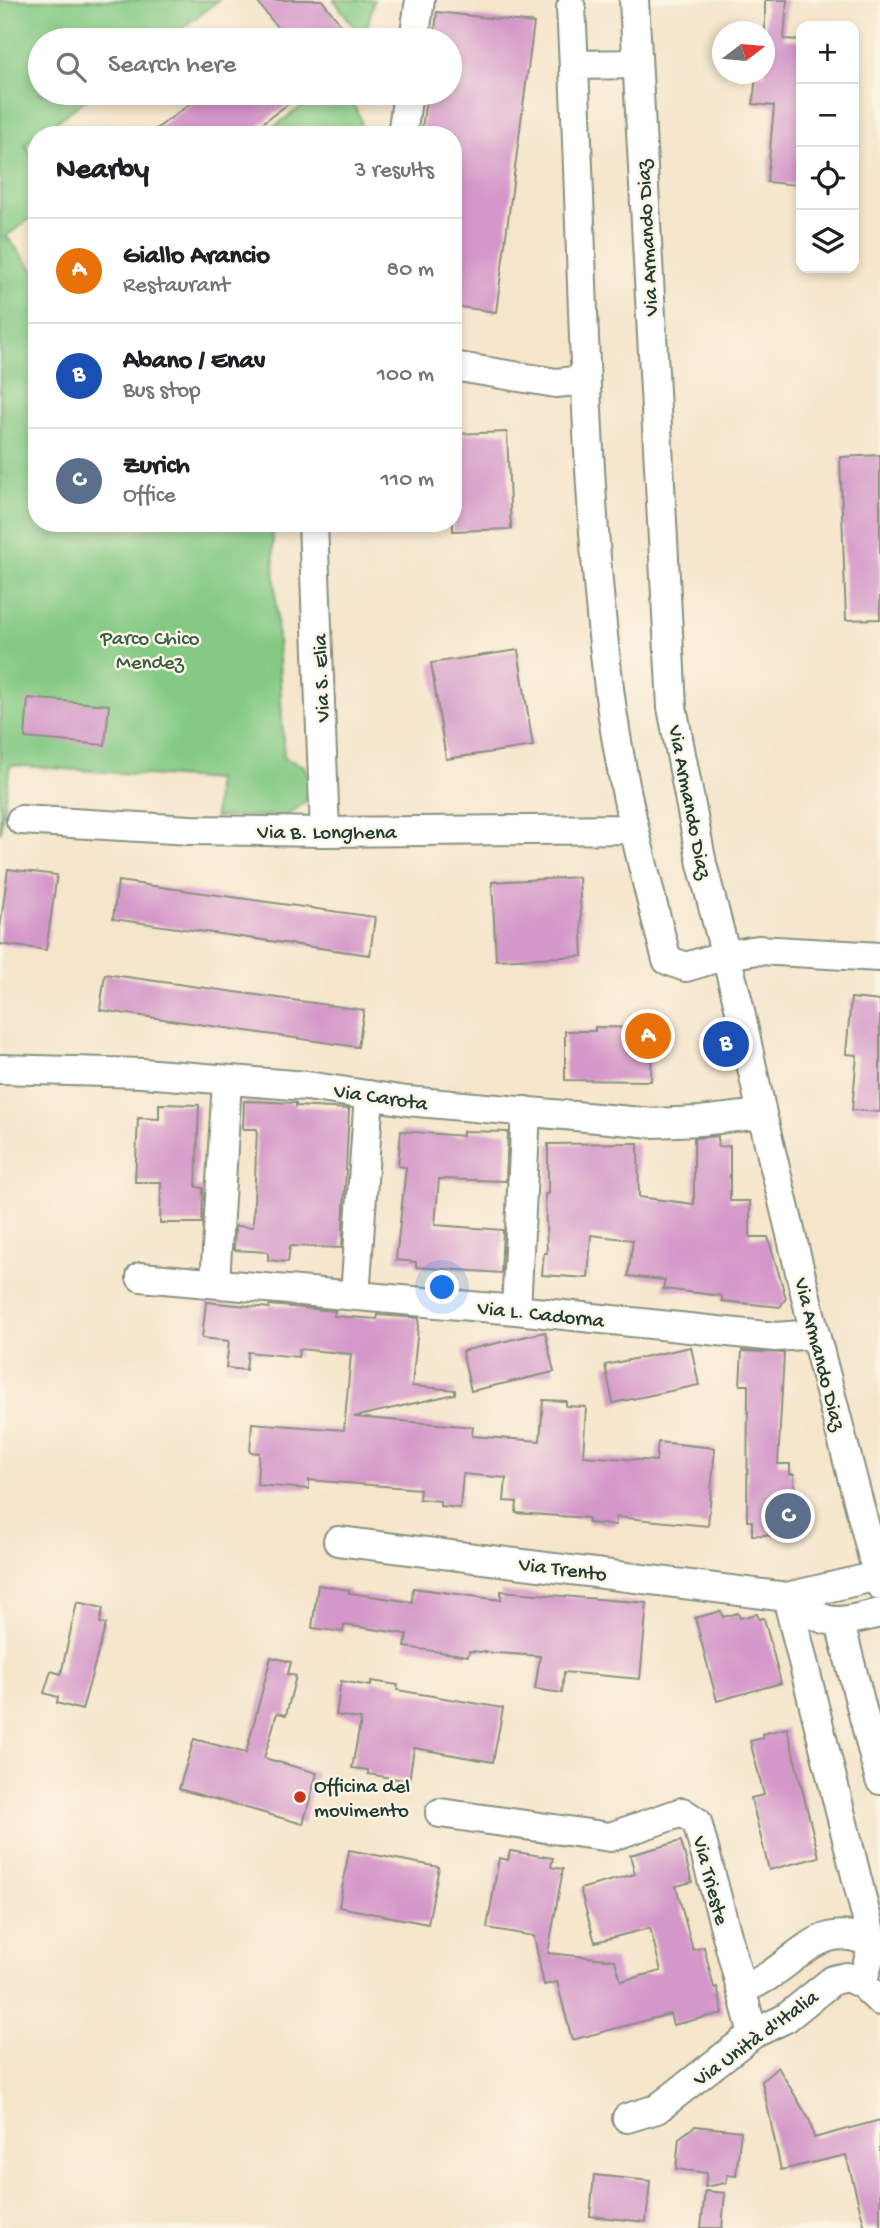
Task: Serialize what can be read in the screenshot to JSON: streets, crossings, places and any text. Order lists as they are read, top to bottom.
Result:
{
  "streets": {
    "street": [
      "Via Armando Diaz",
      "Via S. Elia",
      "Via B. Longhena",
      "Via Carota",
      "Via L. Cadorna",
      "Via Trento",
      "Via Trieste",
      "Via Unità d'Italia"
    ]
  },
  "crossings": [
    ["Via Armando Diaz", "Via Carota"],
    ["Via Armando Diaz", "Via L. Cadorna"],
    ["Via S. Elia", "Via B. Longhena"],
    ["Via Trieste", "Via Unità d'Italia"]
  ],
  "parks": ["Parco Chico Mendez"],
  "places": ["Officina del movimento"],
  "north": "right",
  "page": {
    "map_buttons": ["+", "−"],
    "search": "Search here",
    "heading": ["Nearby", "3 results"],
    "list": [
      {
        "mark": "A",
        "name": "Giallo Arancio",
        "note": "Restaurant",
        "value": "80 m"
      },
      {
        "mark": "B",
        "name": "Abano / Enav",
        "note": "Bus stop",
        "value": "100 m"
      },
      {
        "mark": "C",
        "name": "Zurich",
        "note": "Office",
        "value": "110 m"
      }
    ],
    "pins": ["A", "B", "C"]
  }
}
